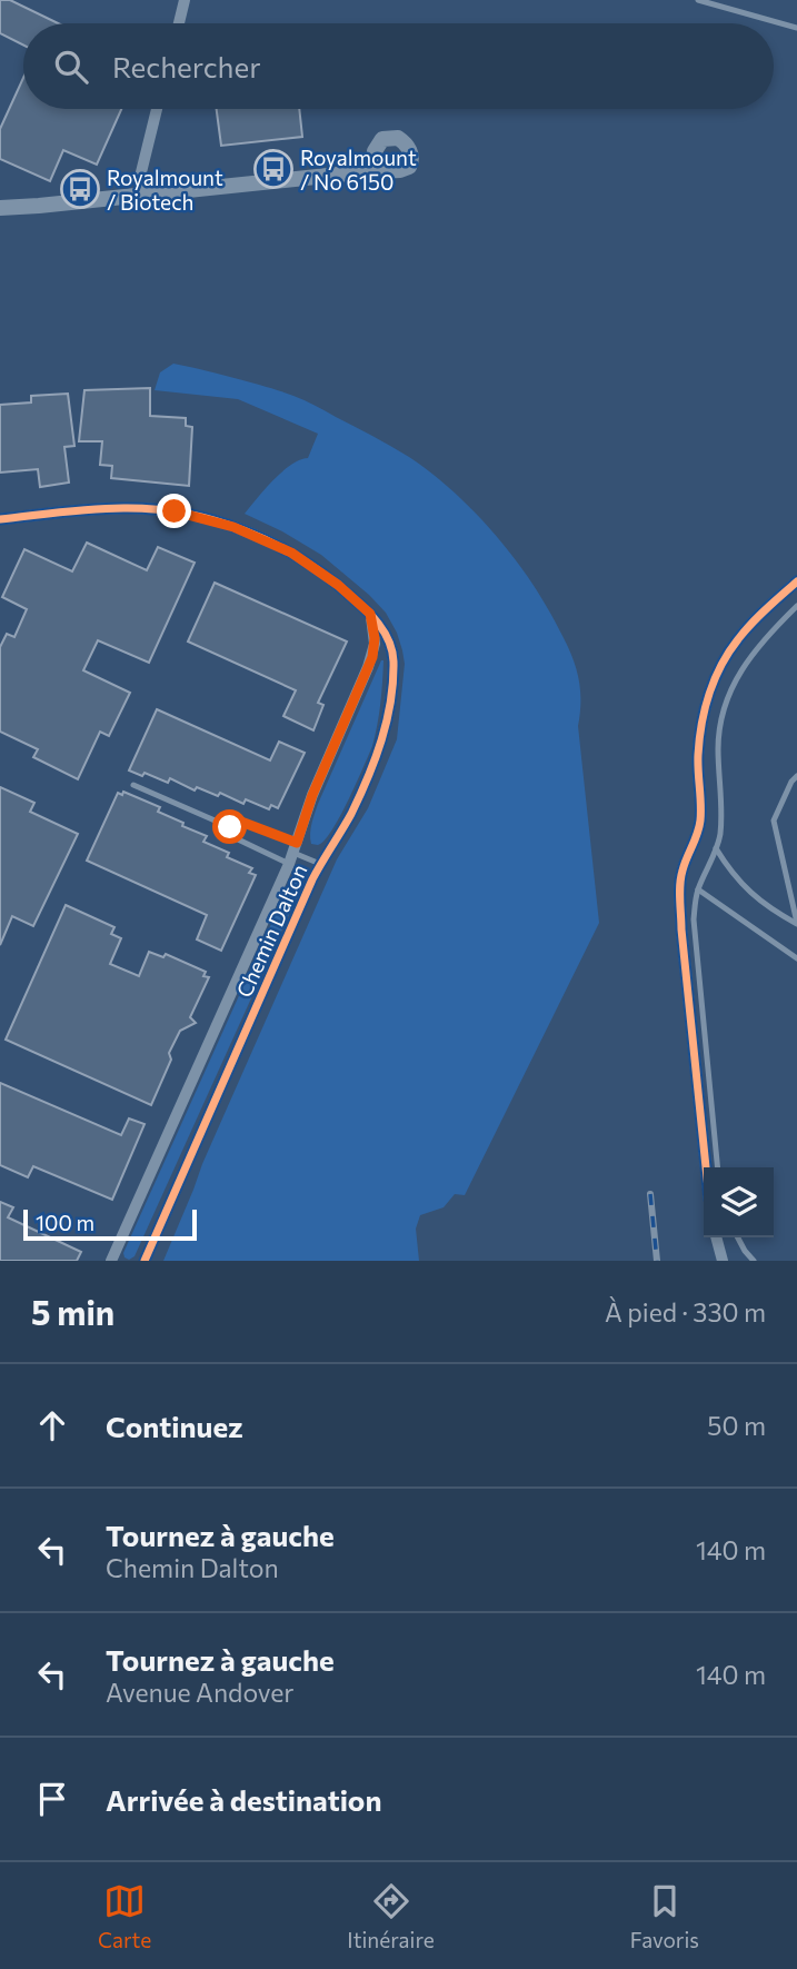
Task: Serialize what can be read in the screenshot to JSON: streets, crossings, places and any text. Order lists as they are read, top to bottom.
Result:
{
  "streets": {
    "street": ["Chemin Dalton"]
  },
  "places": {
    "bus stop": ["Royalmount / No 6150", "Royalmount / Biotech"]
  },
  "scale_bar": "100 m",
  "page": {
    "search": "Rechercher",
    "scale": "100 m",
    "heading": ["5 min", "À pied · 330 m"],
    "list": [
      ["Continuez", "50 m"],
      ["Tournez à gauche", "Chemin Dalton", "140 m"],
      ["Tournez à gauche", "Avenue Andover", "140 m"],
      "Arrivée à destination"
    ],
    "nav": ["Carte", "Itinéraire", "Favoris"]
  }
}
